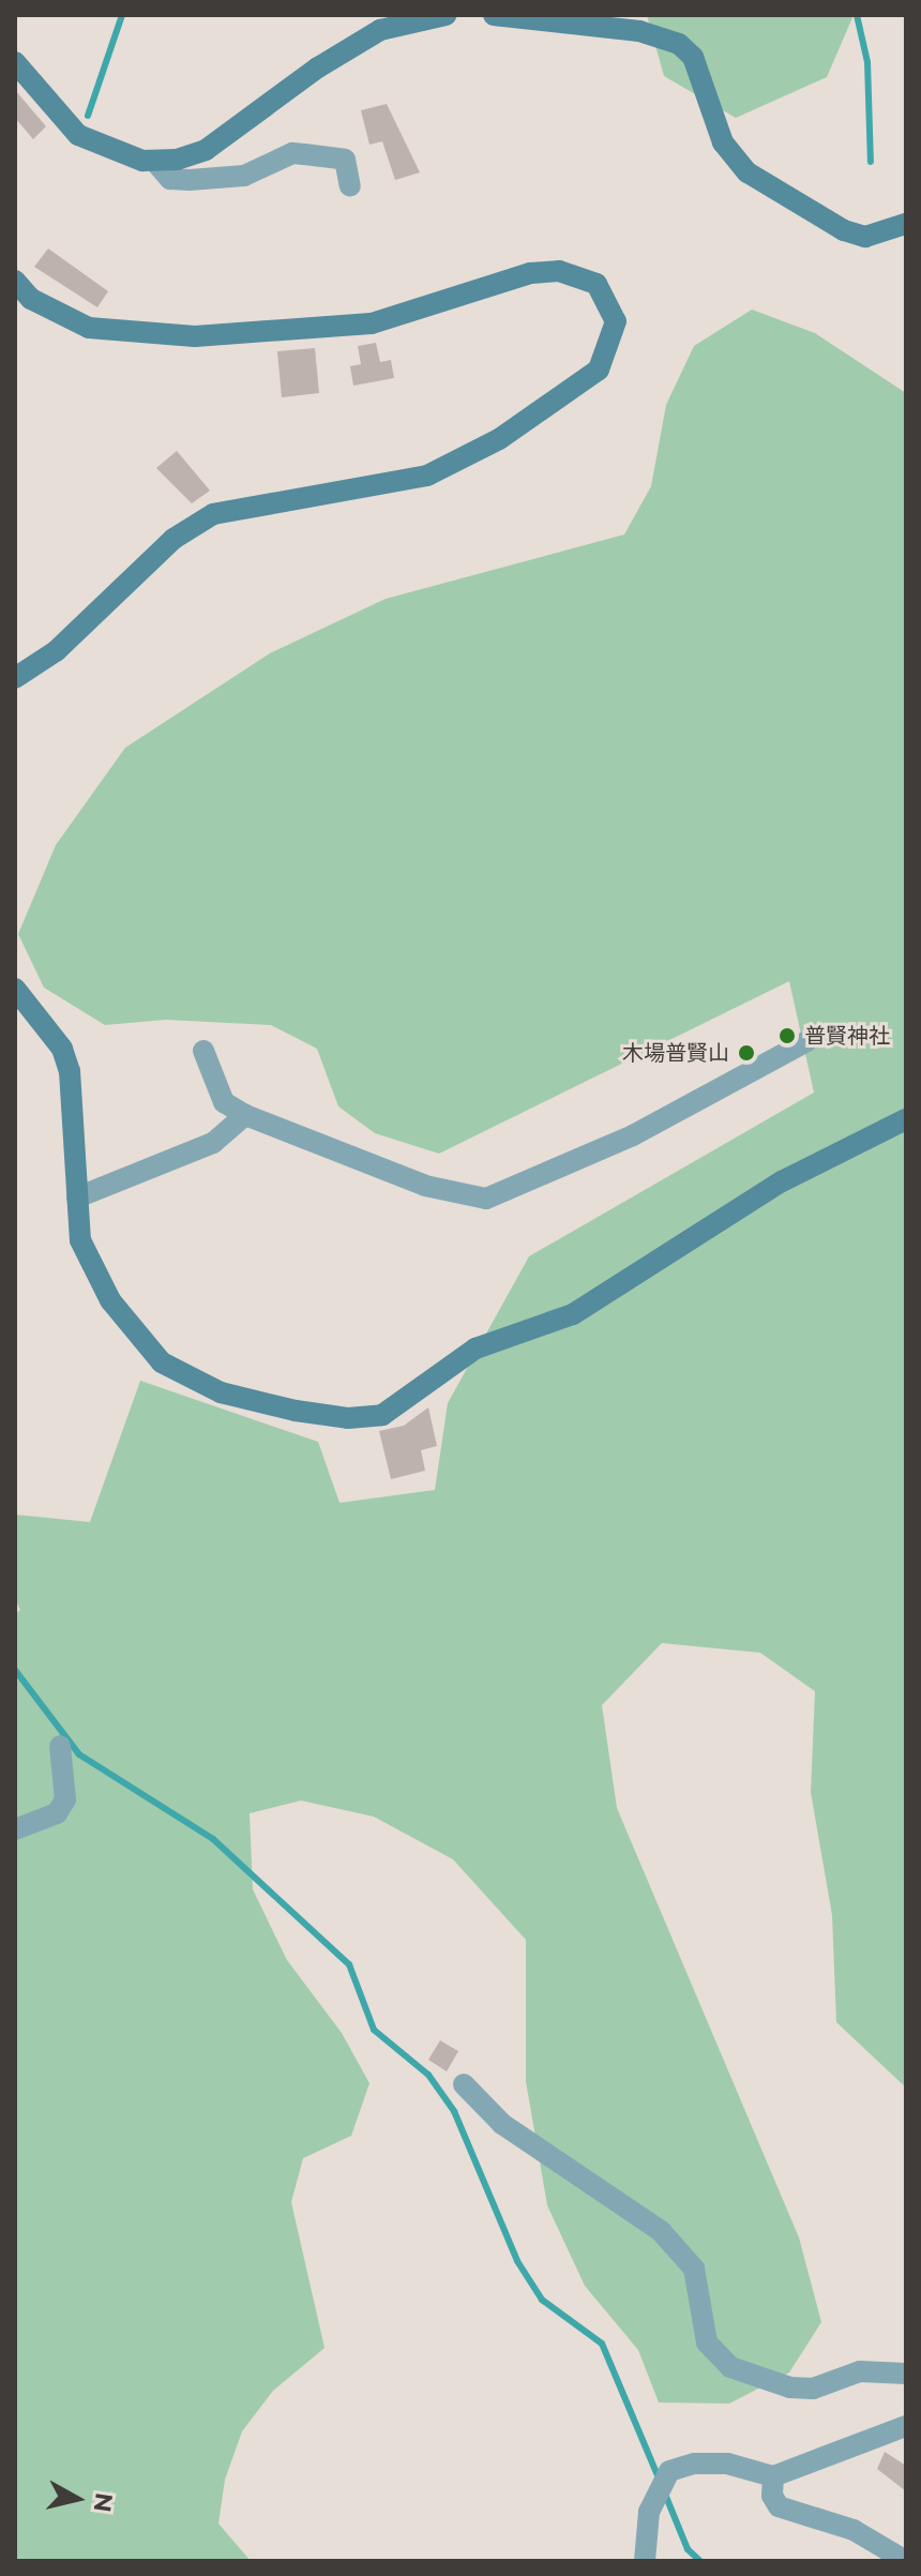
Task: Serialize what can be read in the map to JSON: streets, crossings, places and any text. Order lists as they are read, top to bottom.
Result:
{
  "places": ["普賢神社", "木場普賢山"],
  "north": "right"
}
